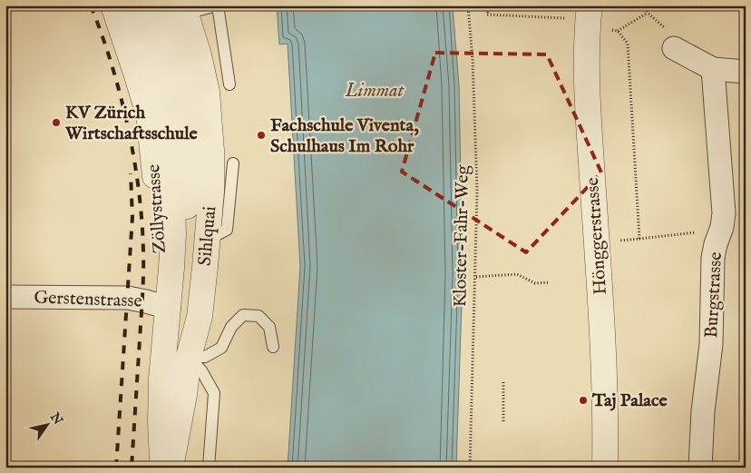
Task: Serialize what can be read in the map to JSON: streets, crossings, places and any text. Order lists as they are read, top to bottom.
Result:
{
  "streets": {
    "street": [
      "Zöllystrasse",
      "Sihlquai",
      "Hönggerstrasse",
      "Burgstrasse",
      "Gerstenstrasse"
    ],
    "path": ["Kloster-Fahr-Weg"]
  },
  "crossings": [
    ["Zöllystrasse", "Gerstenstrasse"]
  ],
  "water": ["Limmat"],
  "places": ["KV Zürich Wirtschaftsschule", "Fachschule Viventa, Schulhaus Im Rohr", "Taj Palace"],
  "north": "top right"
}
